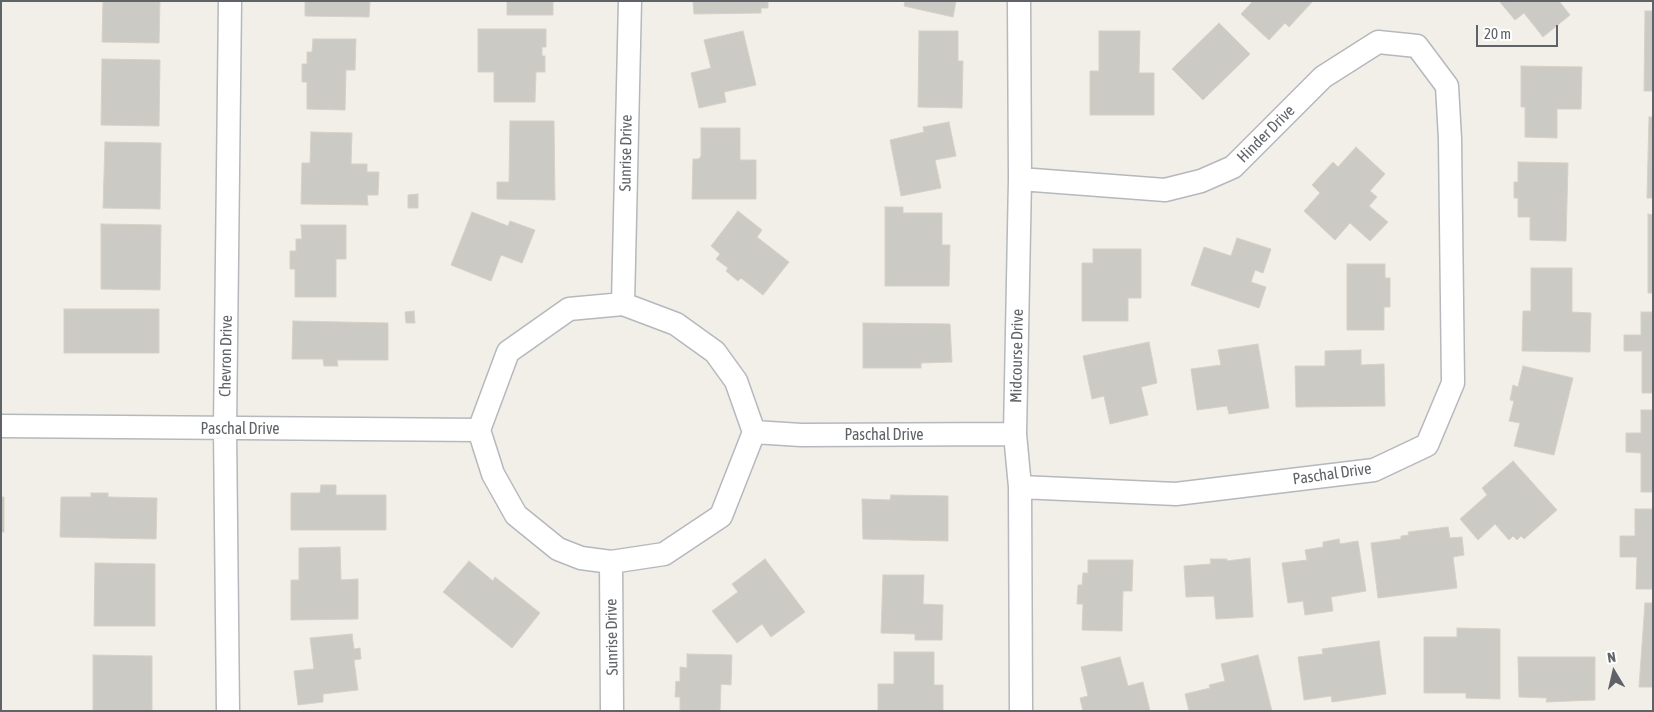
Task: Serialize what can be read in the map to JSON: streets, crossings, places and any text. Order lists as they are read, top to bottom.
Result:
{
  "streets": {
    "street": [
      "Hinder Drive",
      "Sunrise Drive",
      "Chevron Drive",
      "Midcourse Drive",
      "Paschal Drive"
    ]
  },
  "crossings": [
    ["Hinder Drive", "Midcourse Drive"],
    ["Hinder Drive", "Paschal Drive"],
    ["Chevron Drive", "Paschal Drive"],
    ["Midcourse Drive", "Paschal Drive"]
  ],
  "scale_bar": "20 m",
  "north": "top"
}
